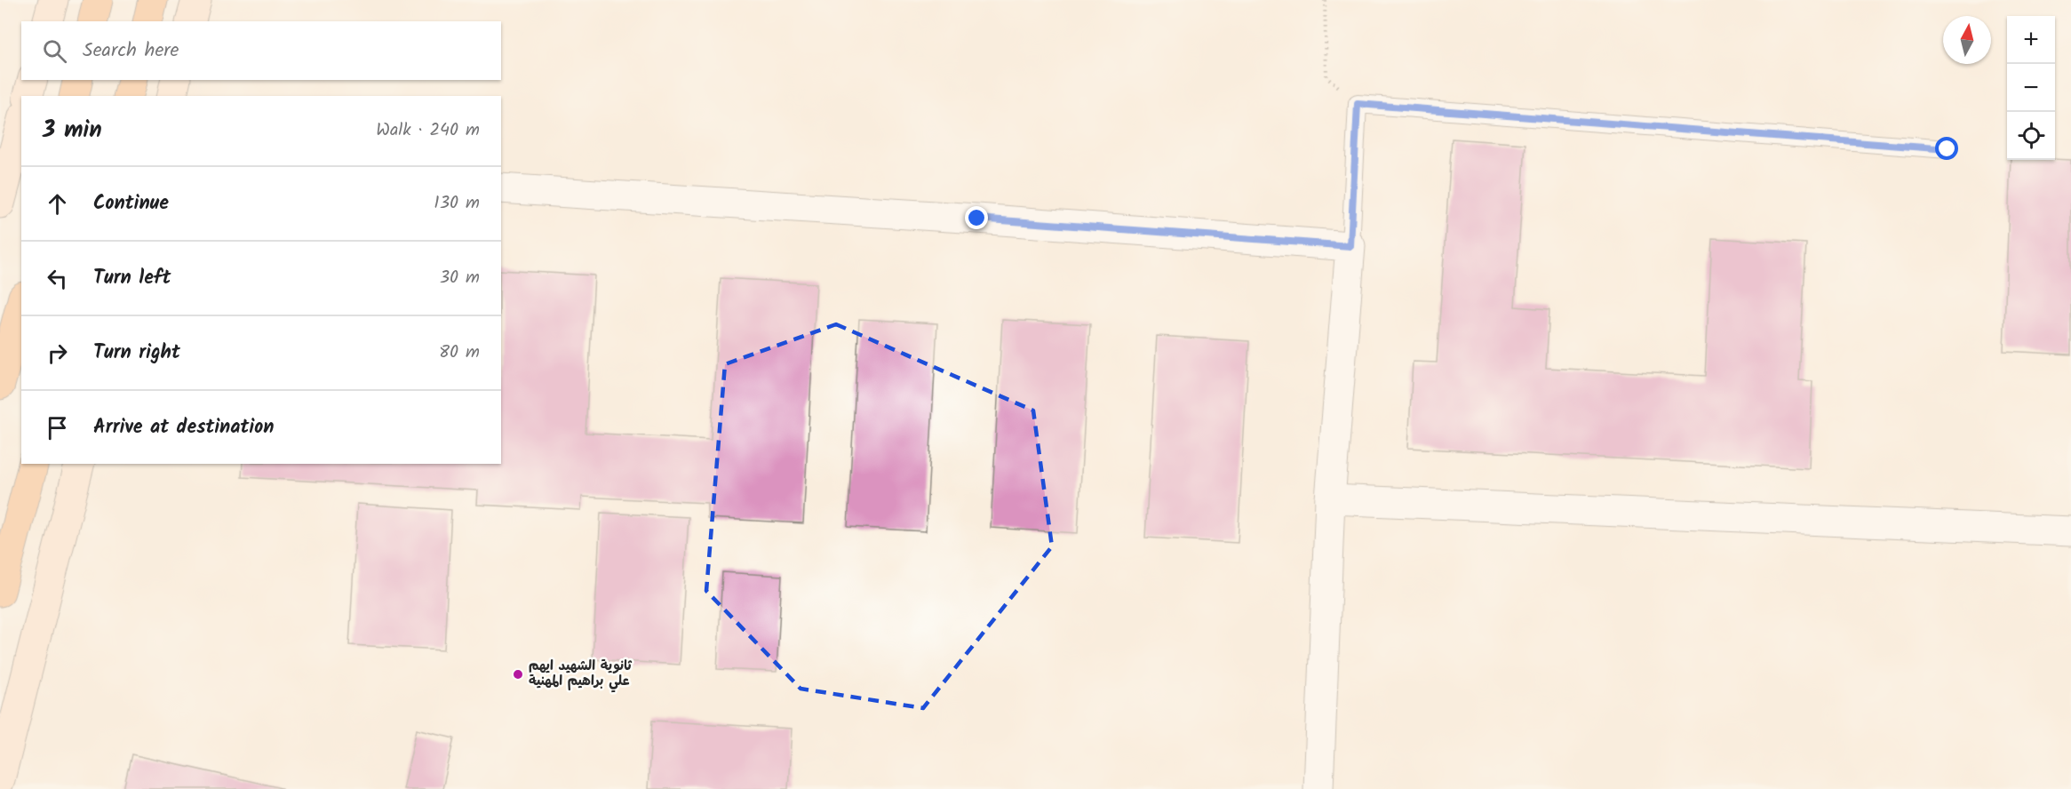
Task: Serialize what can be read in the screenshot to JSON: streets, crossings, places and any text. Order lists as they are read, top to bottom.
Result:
{
  "places": ["ثانوية الشهيد ايهم علي براهيم المهنية"],
  "north": "top",
  "page": {
    "map_buttons": ["+", "−"],
    "search": "Search here",
    "heading": ["3 min", "Walk · 240 m"],
    "list": [
      ["Continue", "130 m"],
      ["Turn left", "30 m"],
      ["Turn right", "80 m"],
      "Arrive at destination"
    ]
  }
}
